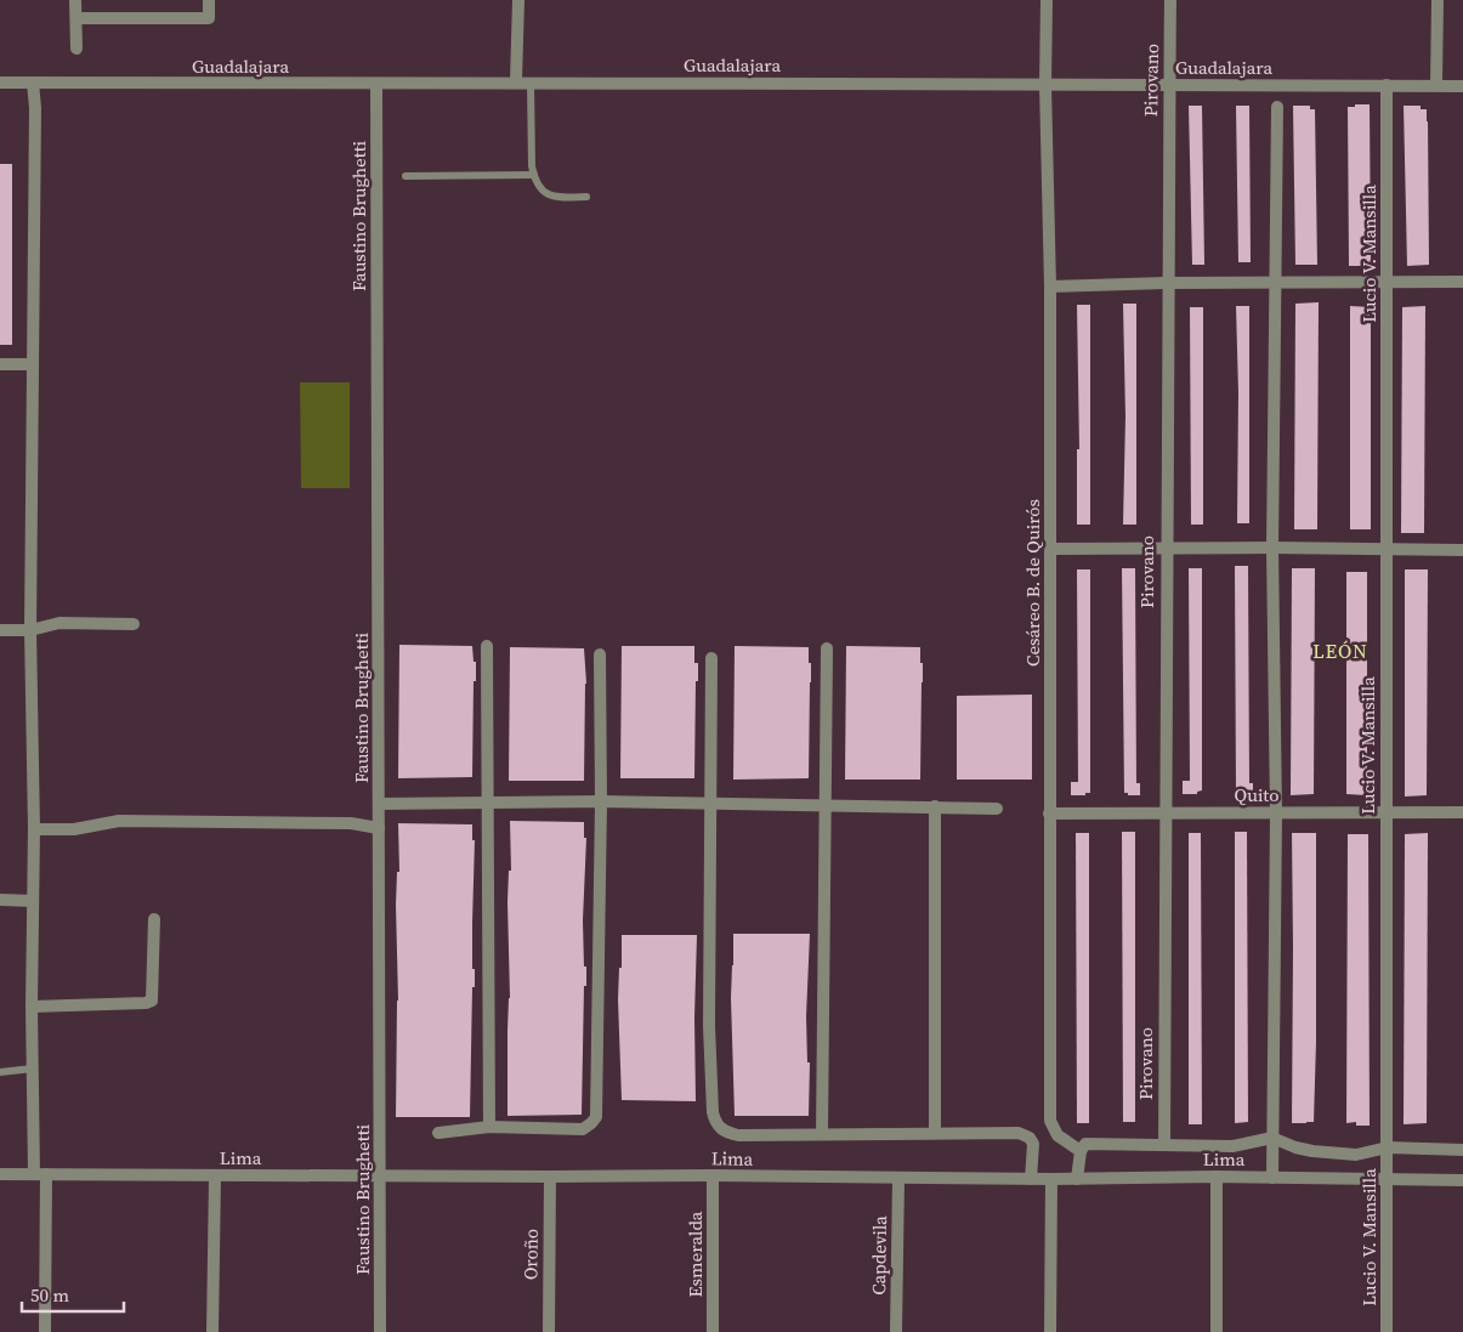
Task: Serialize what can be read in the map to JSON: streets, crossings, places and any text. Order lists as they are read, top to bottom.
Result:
{
  "streets": {
    "street": [
      "Guadalajara",
      "Pirovano",
      "Faustino Brughetti",
      "Lucio V. Mansilla",
      "Cesáreo B. de Quirós",
      "Quito",
      "Lima",
      "Oroño",
      "Esmeralda",
      "Capdevila"
    ]
  },
  "crossings": [
    ["Guadalajara", "Pirovano"],
    ["Guadalajara", "Faustino Brughetti"],
    ["Guadalajara", "Lucio V. Mansilla"],
    ["Guadalajara", "Cesáreo B. de Quirós"],
    ["Pirovano", "Quito"],
    ["Faustino Brughetti", "Lima"],
    ["Lucio V. Mansilla", "Quito"],
    ["Lucio V. Mansilla", "Lima"],
    ["Cesáreo B. de Quirós", "Quito"],
    ["Lima", "Oroño"],
    ["Lima", "Esmeralda"],
    ["Lima", "Capdevila"]
  ],
  "districts": ["LEÓN"],
  "scale_bar": "50 m"
}
